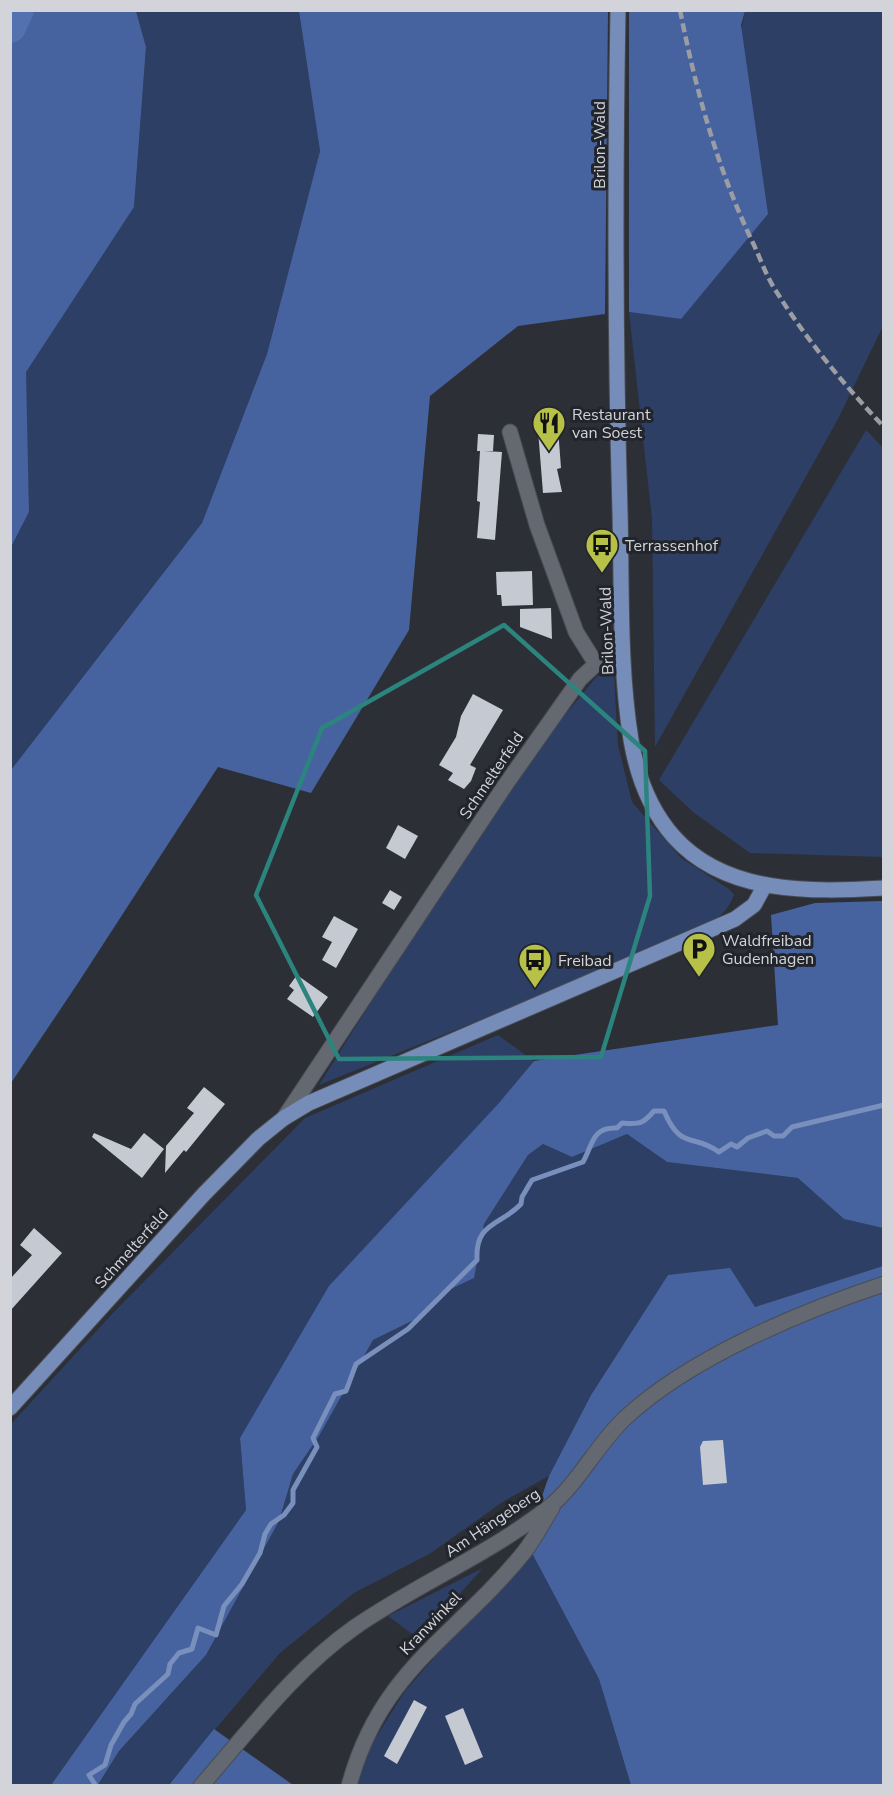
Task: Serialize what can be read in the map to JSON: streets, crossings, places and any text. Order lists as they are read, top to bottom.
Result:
{
  "streets": {
    "main road": ["Brilon-Wald", "Schmelterfeld"],
    "street": ["Am Hängeberg", "Kranwinkel"]
  },
  "crossings": [
    ["Brilon-Wald", "Schmelterfeld"],
    ["Am Hängeberg", "Kranwinkel"]
  ],
  "places": {
    "restaurant": ["Restaurant van Soest"],
    "bus stop": ["Terrassenhof", "Freibad"],
    "parking": ["Waldfreibad Gudenhagen"]
  }
}
